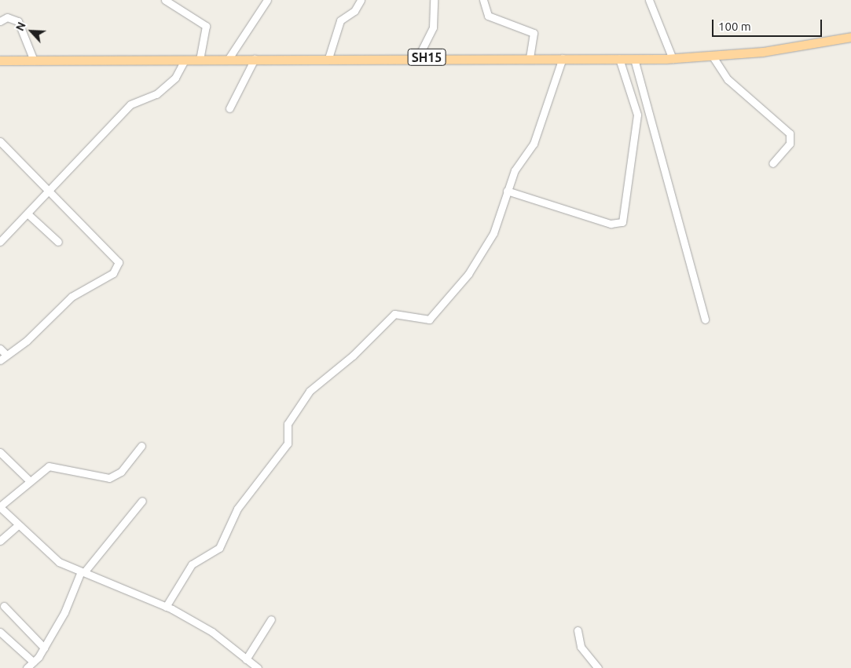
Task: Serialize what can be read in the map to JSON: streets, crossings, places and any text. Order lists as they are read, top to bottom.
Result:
{
  "streets": {
    "main road": ["SH15"]
  },
  "scale_bar": "100 m",
  "north": "top left"
}
